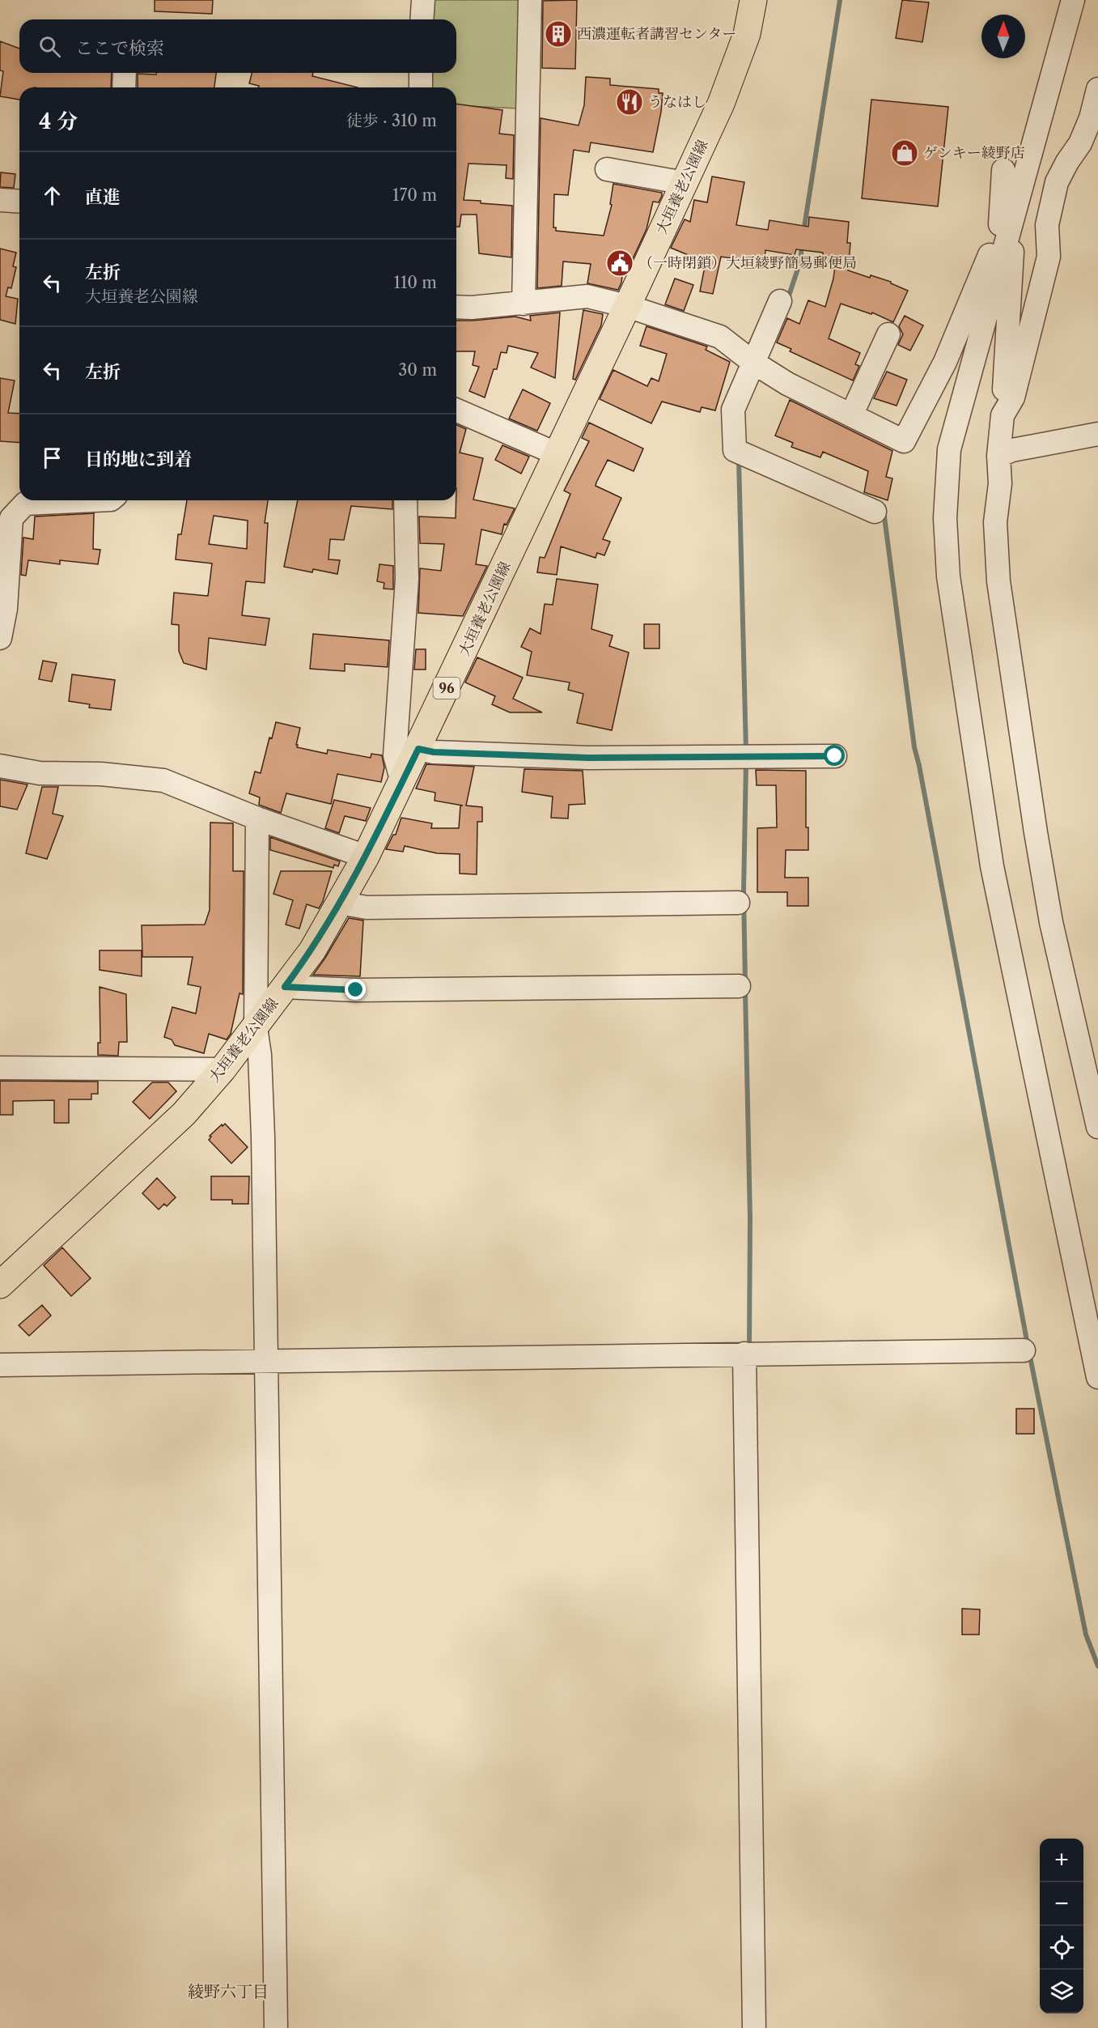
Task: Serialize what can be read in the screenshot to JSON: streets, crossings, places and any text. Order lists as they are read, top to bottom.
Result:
{
  "streets": {
    "main road": ["大垣養老公園線", "96"]
  },
  "districts": ["綾野六丁目"],
  "places": {
    "building": ["西濃運転者講習センター"],
    "restaurant": ["うなはし"],
    "shop": ["ゲンキー綾野店"],
    "public building": ["（一時閉鎖）大垣綾野簡易郵便局"]
  },
  "north": "top",
  "page": {
    "search": "ここで検索",
    "heading": ["4 分", "徒歩 · 310 m"],
    "list": [
      ["直進", "170 m"],
      ["左折", "大垣養老公園線", "110 m"],
      ["左折", "30 m"],
      "目的地に到着"
    ],
    "map_buttons": ["+", "−"]
  }
}
